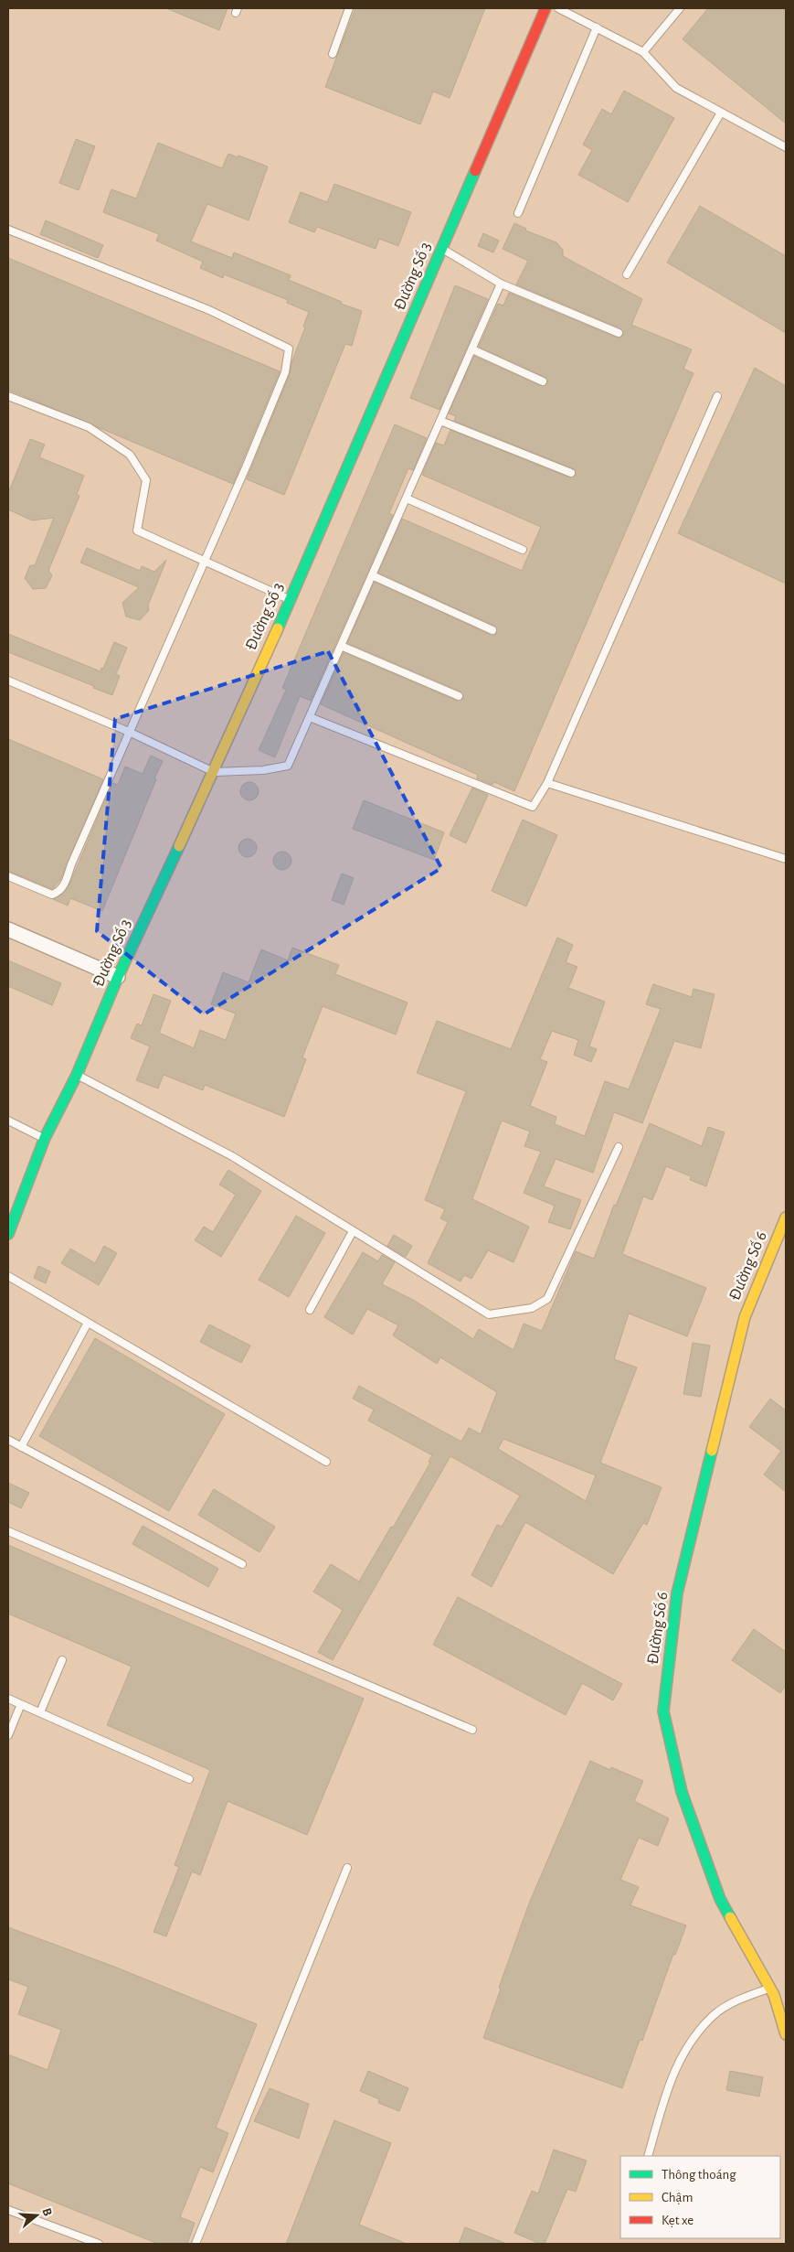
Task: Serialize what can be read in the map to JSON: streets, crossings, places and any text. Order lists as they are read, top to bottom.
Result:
{
  "streets": {
    "street": ["Đường Số 3", "Đường Số 6"]
  },
  "legend": ["Thông thoáng", "Chậm", "Kẹt xe"],
  "north": "right"
}
